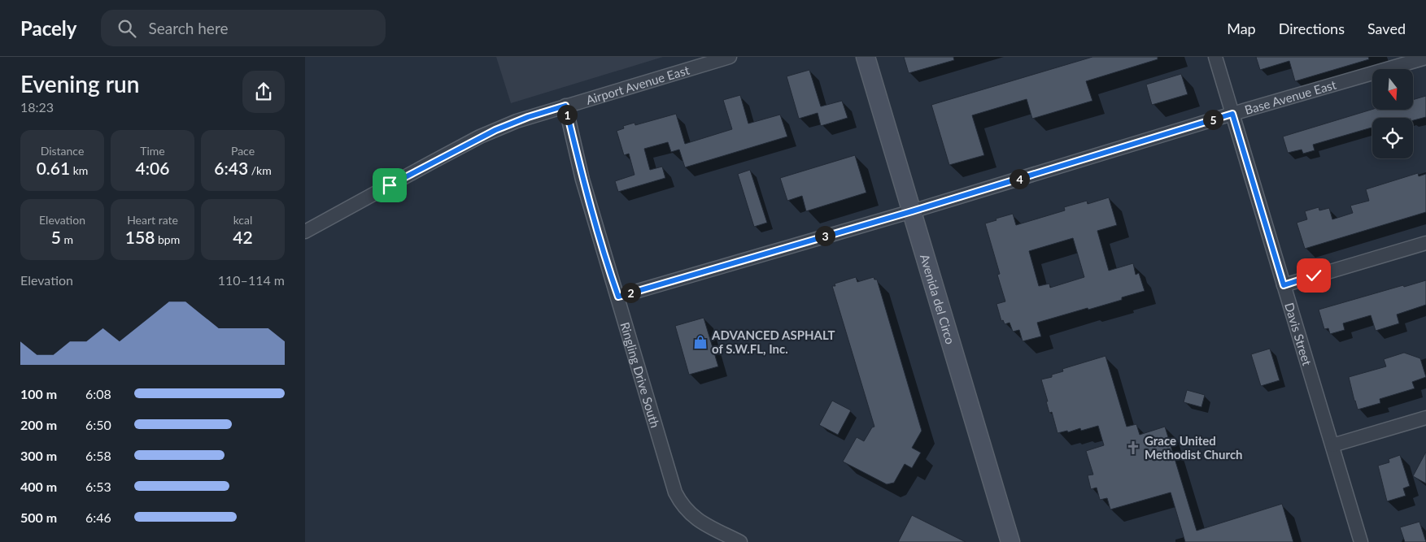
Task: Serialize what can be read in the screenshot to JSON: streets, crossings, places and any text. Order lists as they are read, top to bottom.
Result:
{
  "streets": {
    "street": [
      "Airport Avenue East",
      "Base Avenue East",
      "Avenida del Circo",
      "Davis Street",
      "Ringling Drive South"
    ]
  },
  "crossings": [
    ["Airport Avenue East", "Ringling Drive South"],
    ["Base Avenue East", "Avenida del Circo"],
    ["Base Avenue East", "Davis Street"],
    ["Base Avenue East", "Ringling Drive South"]
  ],
  "places": {
    "shop": ["ADVANCED ASPHALT of S.W.FL, Inc."],
    "church": ["Grace United Methodist Church"]
  },
  "north": "bottom",
  "page": {
    "header": "Pacely",
    "search": "Search here",
    "nav": ["Map", "Directions", "Saved"],
    "heading": ["Evening run", "18:23"],
    "pins": [
      "1",
      "5",
      "4",
      "3",
      "2"
    ],
    "stats": [
      ["Distance", "0.61 km"],
      ["Time", "4:06"],
      ["Pace", "6:43 /km"],
      ["Elevation", "5 m"],
      ["Heart rate", "158 bpm"],
      ["kcal", "42"]
    ],
    "chart": ["Elevation", "110–114 m"],
    "list": [
      {
        "name": "100 m",
        "note": "6:08"
      },
      {
        "name": "200 m",
        "note": "6:50"
      },
      {
        "name": "300 m",
        "note": "6:58"
      },
      {
        "name": "400 m",
        "note": "6:53"
      },
      {
        "name": "500 m",
        "note": "6:46"
      }
    ]
  }
}
